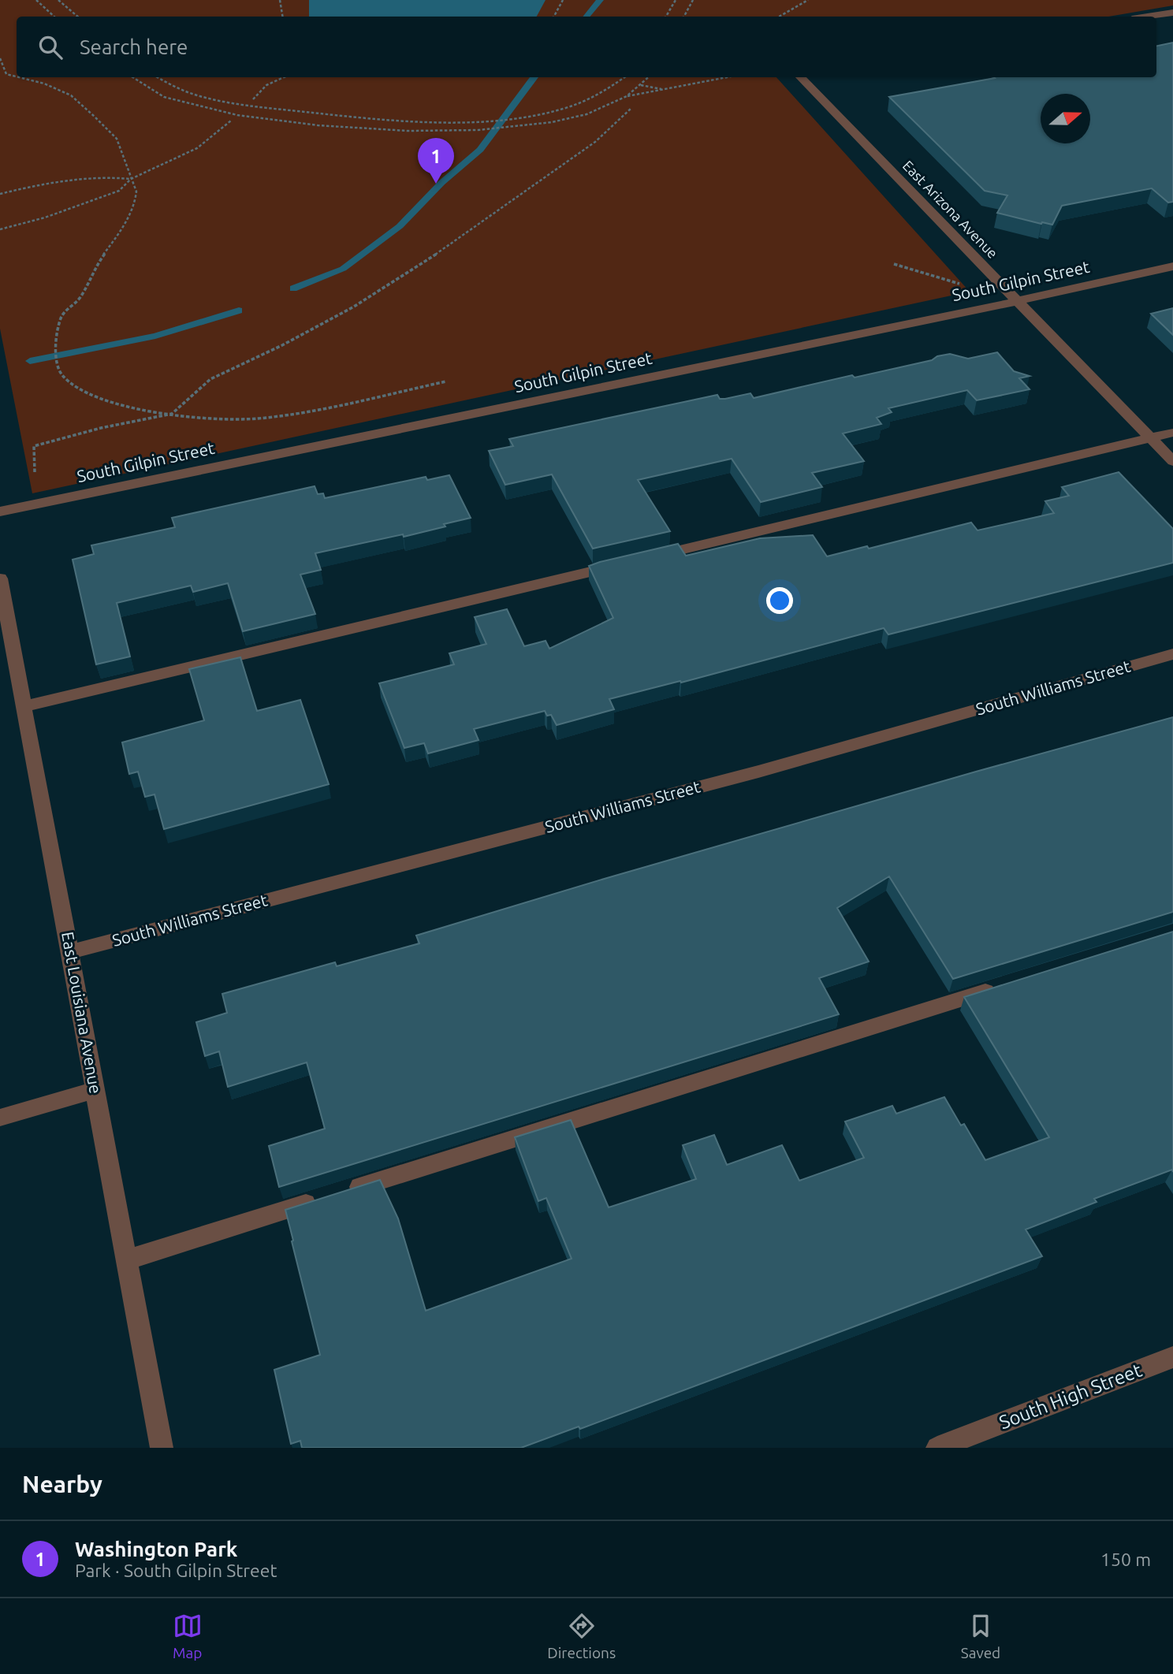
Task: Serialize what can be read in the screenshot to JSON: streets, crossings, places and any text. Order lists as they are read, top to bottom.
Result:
{
  "streets": {
    "street": [
      "East Arizona Avenue",
      "South Gilpin Street",
      "South Williams Street",
      "East Louisiana Avenue",
      "South High Street"
    ]
  },
  "crossings": [
    ["East Arizona Avenue", "South Gilpin Street"],
    ["South Williams Street", "East Louisiana Avenue"]
  ],
  "north": "right",
  "page": {
    "search": "Search here",
    "pins": "1",
    "heading": "Nearby",
    "list": [
      {
        "mark": "1",
        "name": "Washington Park",
        "note": "Park · South Gilpin Street",
        "value": "150 m"
      }
    ],
    "nav": ["Map", "Directions", "Saved"]
  }
}
